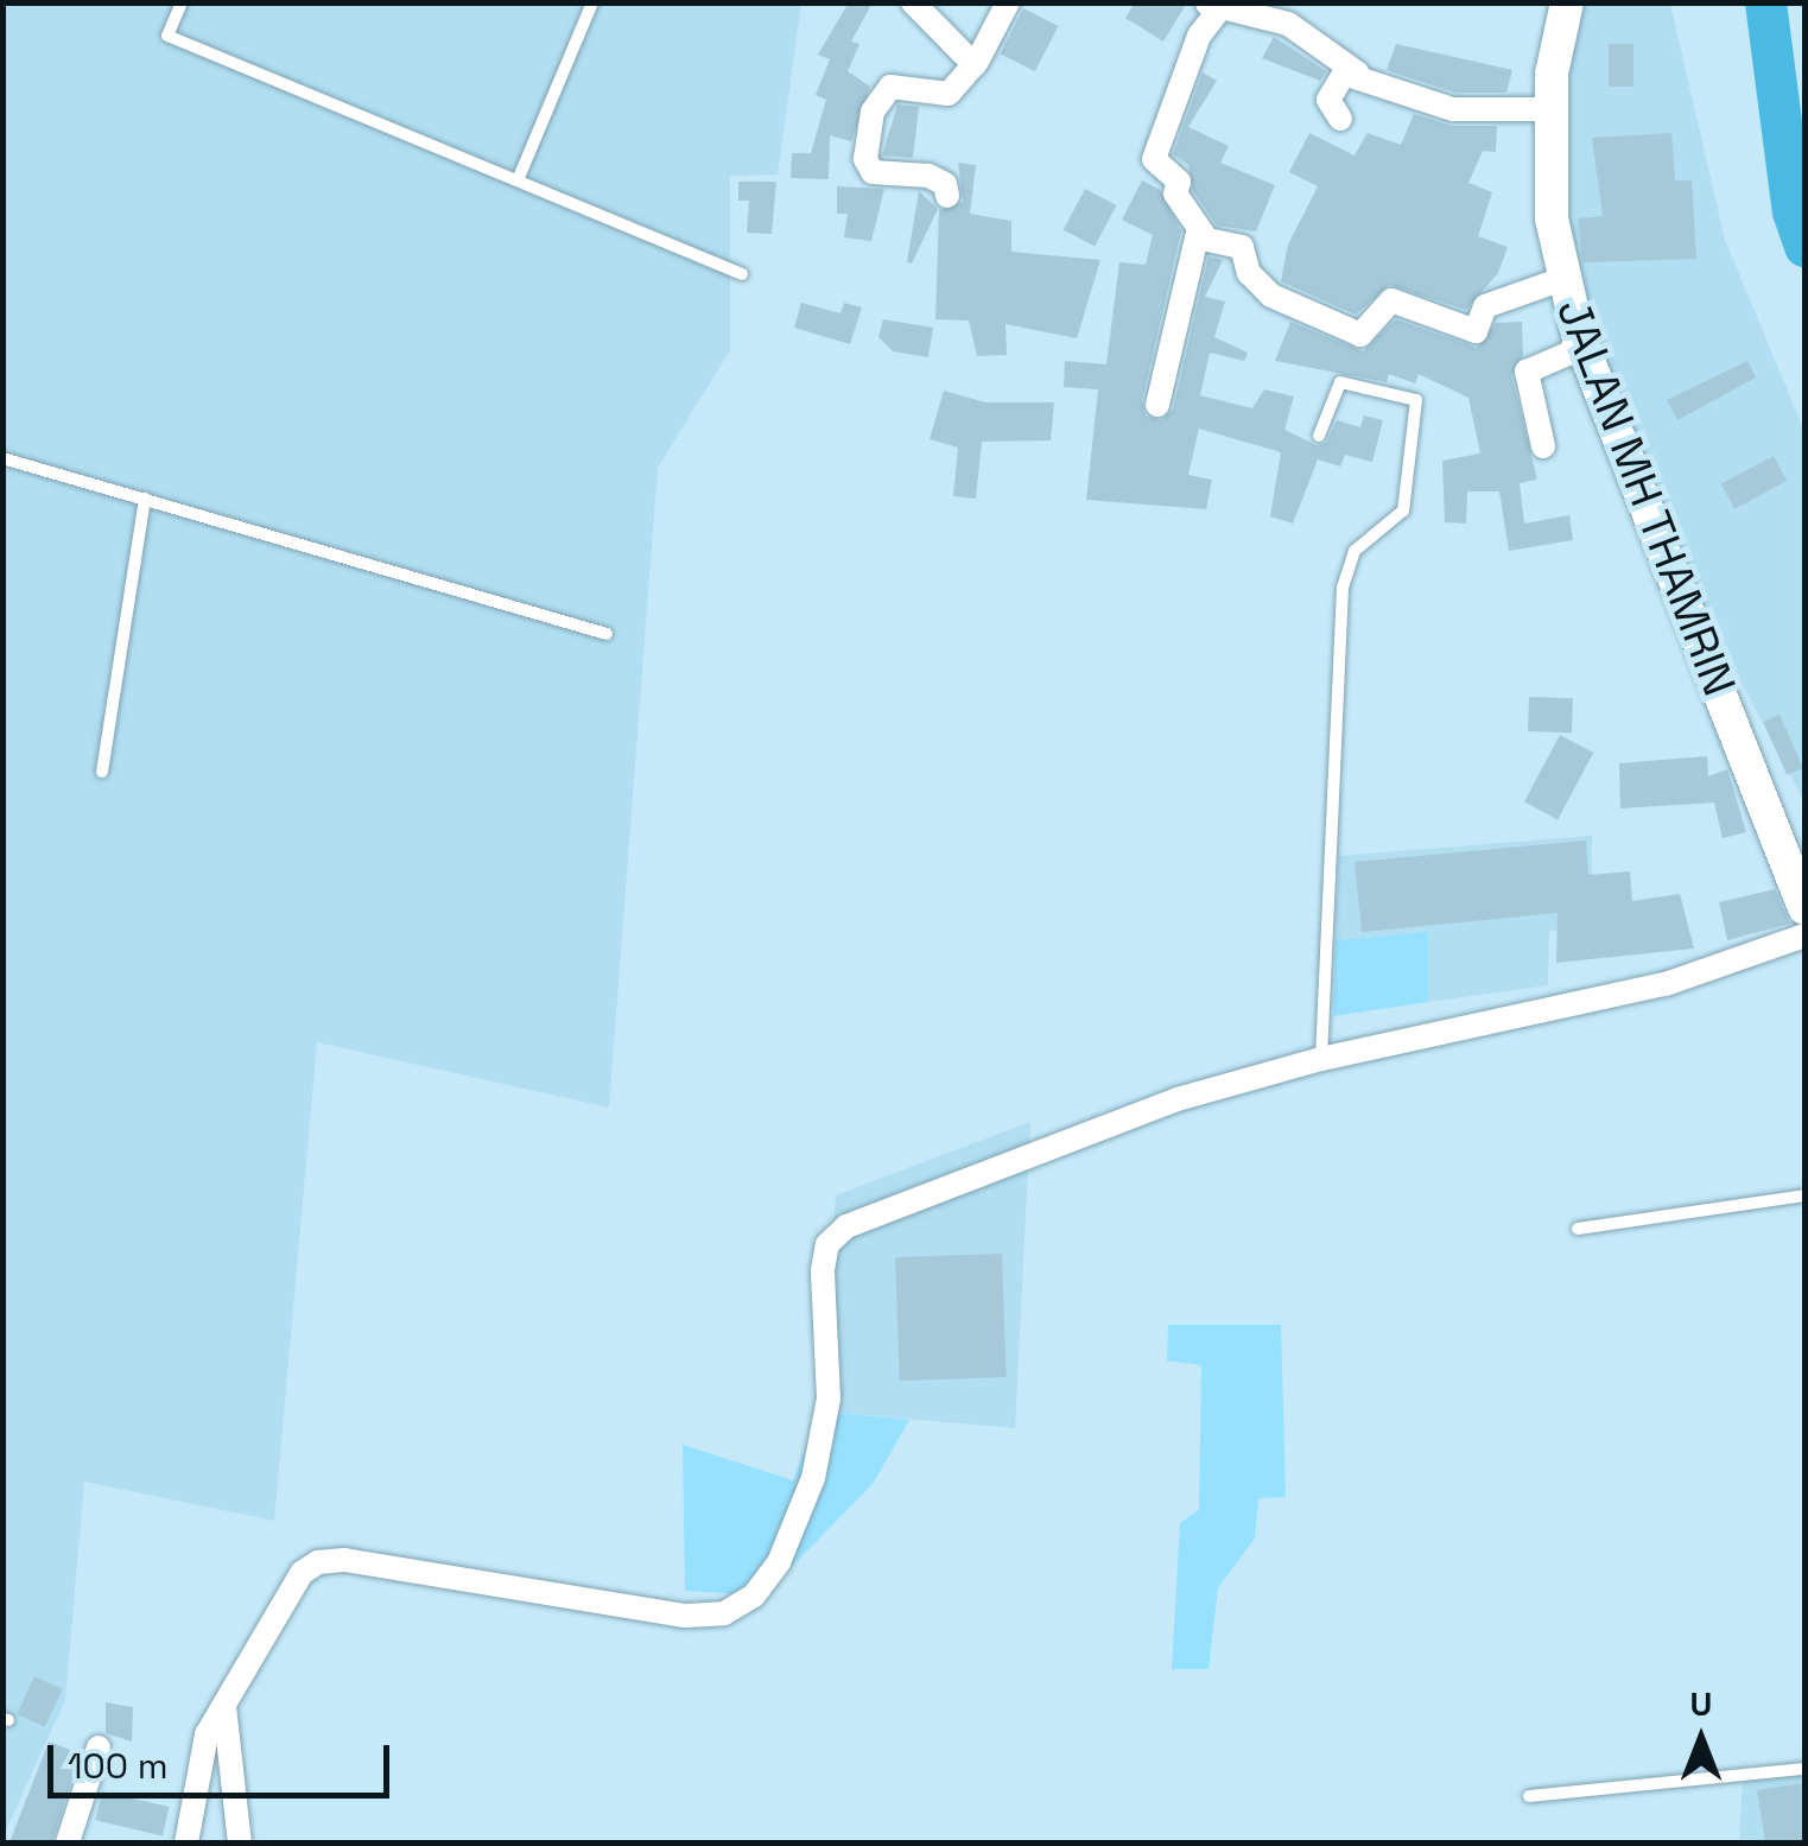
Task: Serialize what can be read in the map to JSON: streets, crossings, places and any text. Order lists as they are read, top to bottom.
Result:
{
  "streets": {
    "street": ["JALAN MH THAMRIN"]
  },
  "scale_bar": "100 m",
  "north": "top"
}
